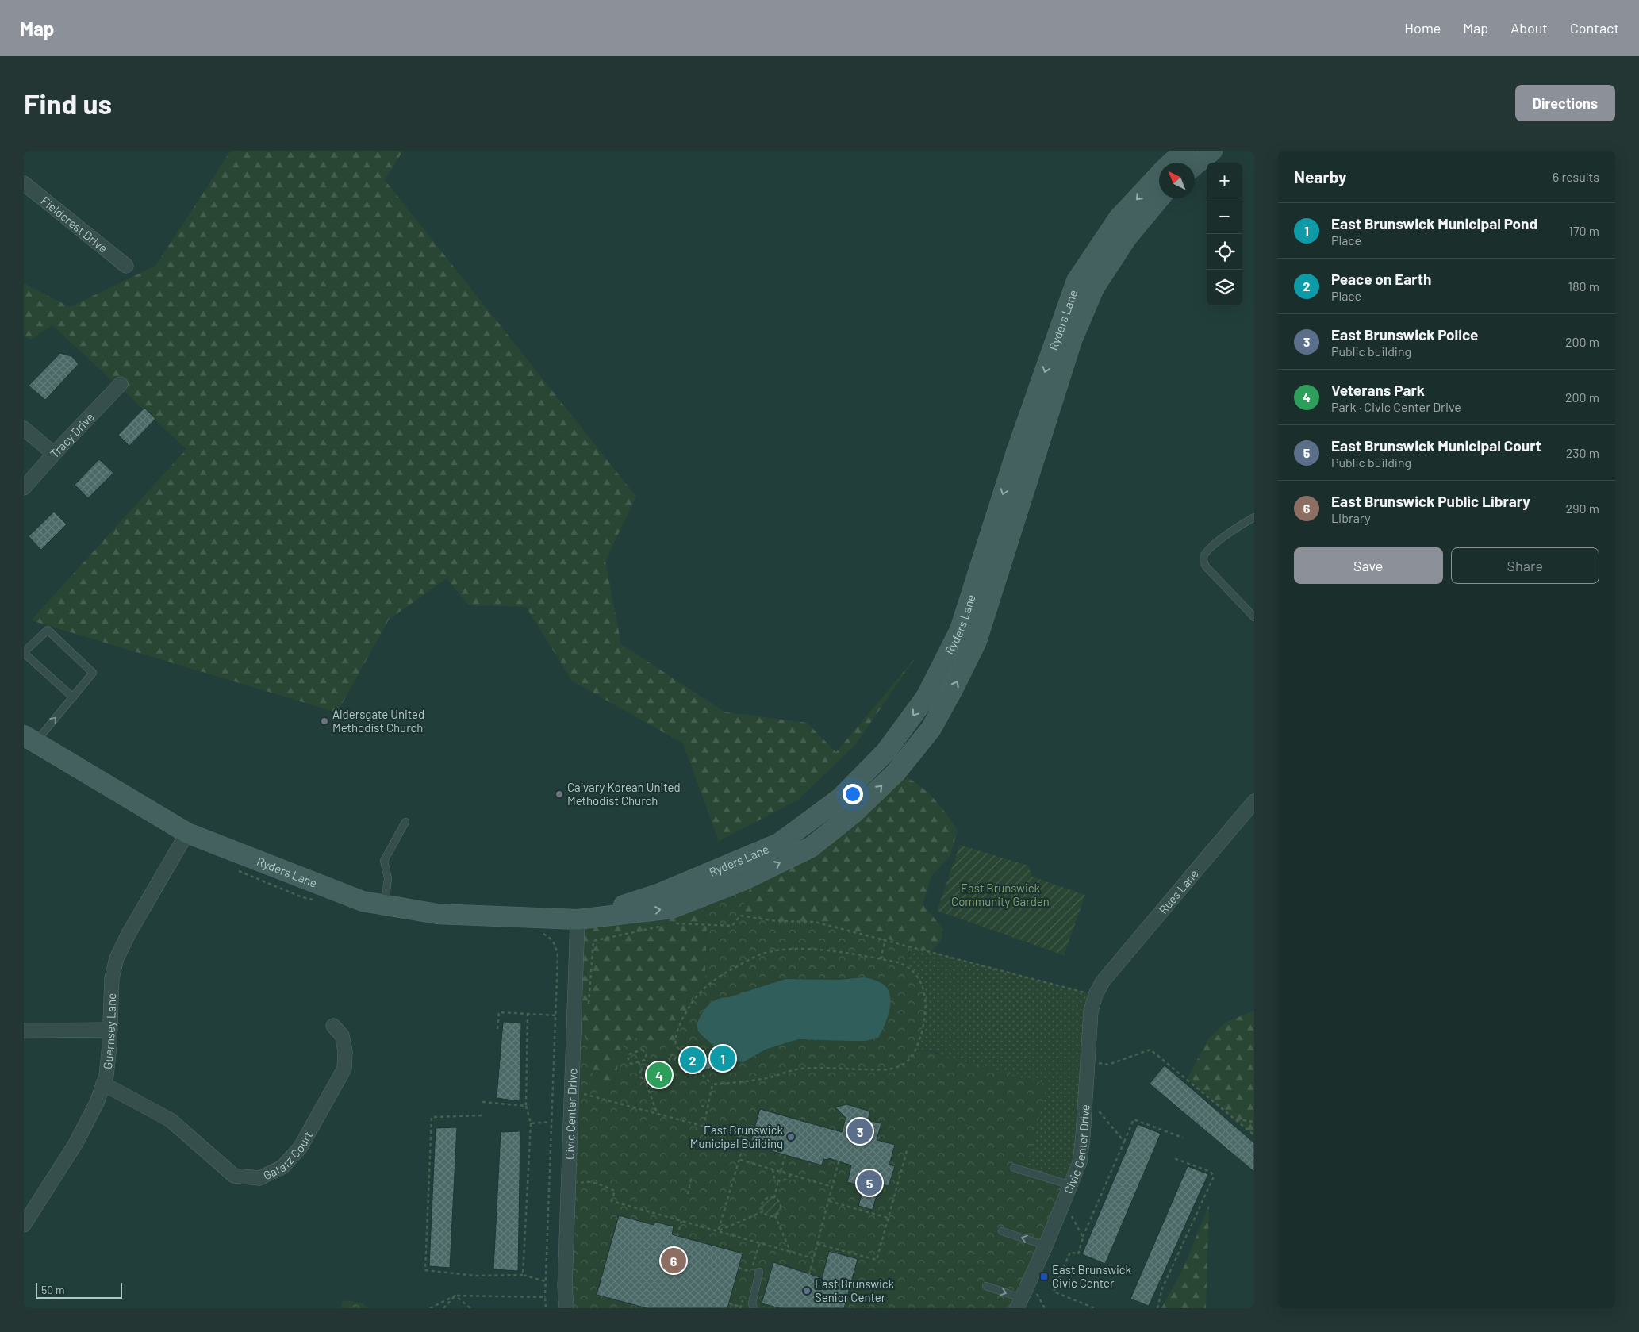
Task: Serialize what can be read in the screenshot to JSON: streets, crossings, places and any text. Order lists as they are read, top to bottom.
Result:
{
  "streets": {
    "main road": ["Ryders Lane"],
    "street": [
      "Fieldcrest Drive",
      "Tracy Drive",
      "Rues Lane",
      "Guernsey Lane",
      "Civic Center Drive",
      "Gatarz Court"
    ]
  },
  "crossings": [
    ["Ryders Lane", "Guernsey Lane"],
    ["Ryders Lane", "Civic Center Drive"],
    ["Rues Lane", "Civic Center Drive"],
    ["Guernsey Lane", "Gatarz Court"]
  ],
  "parks": ["East Brunswick Community Garden"],
  "places": {
    "other": [
      "Aldersgate United Methodist Church",
      "Calvary Korean United Methodist Church",
      "East Brunswick Municipal Building",
      "East Brunswick Senior Center"
    ],
    "transit": ["East Brunswick Civic Center"]
  },
  "scale_bar": "50 m",
  "north": "top left",
  "page": {
    "header": "Map",
    "nav": [
      "Home",
      "Map",
      "About",
      "Contact"
    ],
    "buttons": [
      "Directions",
      ["Save", "Share"]
    ],
    "title": "Find us",
    "heading": ["Nearby", "6 results"],
    "map_buttons": ["+", "−"],
    "list": [
      {
        "mark": "1",
        "name": "East Brunswick Municipal Pond",
        "note": "Place",
        "value": "170 m"
      },
      {
        "mark": "2",
        "name": "Peace on Earth",
        "note": "Place",
        "value": "180 m"
      },
      {
        "mark": "3",
        "name": "East Brunswick Police",
        "note": "Public building",
        "value": "200 m"
      },
      {
        "mark": "4",
        "name": "Veterans Park",
        "note": "Park · Civic Center Drive",
        "value": "200 m"
      },
      {
        "mark": "5",
        "name": "East Brunswick Municipal Court",
        "note": "Public building",
        "value": "230 m"
      },
      {
        "mark": "6",
        "name": "East Brunswick Public Library",
        "note": "Library",
        "value": "290 m"
      }
    ],
    "pins": [
      "1",
      "2",
      "4",
      "3",
      "5",
      "6"
    ],
    "scale": "50 m"
  }
}
